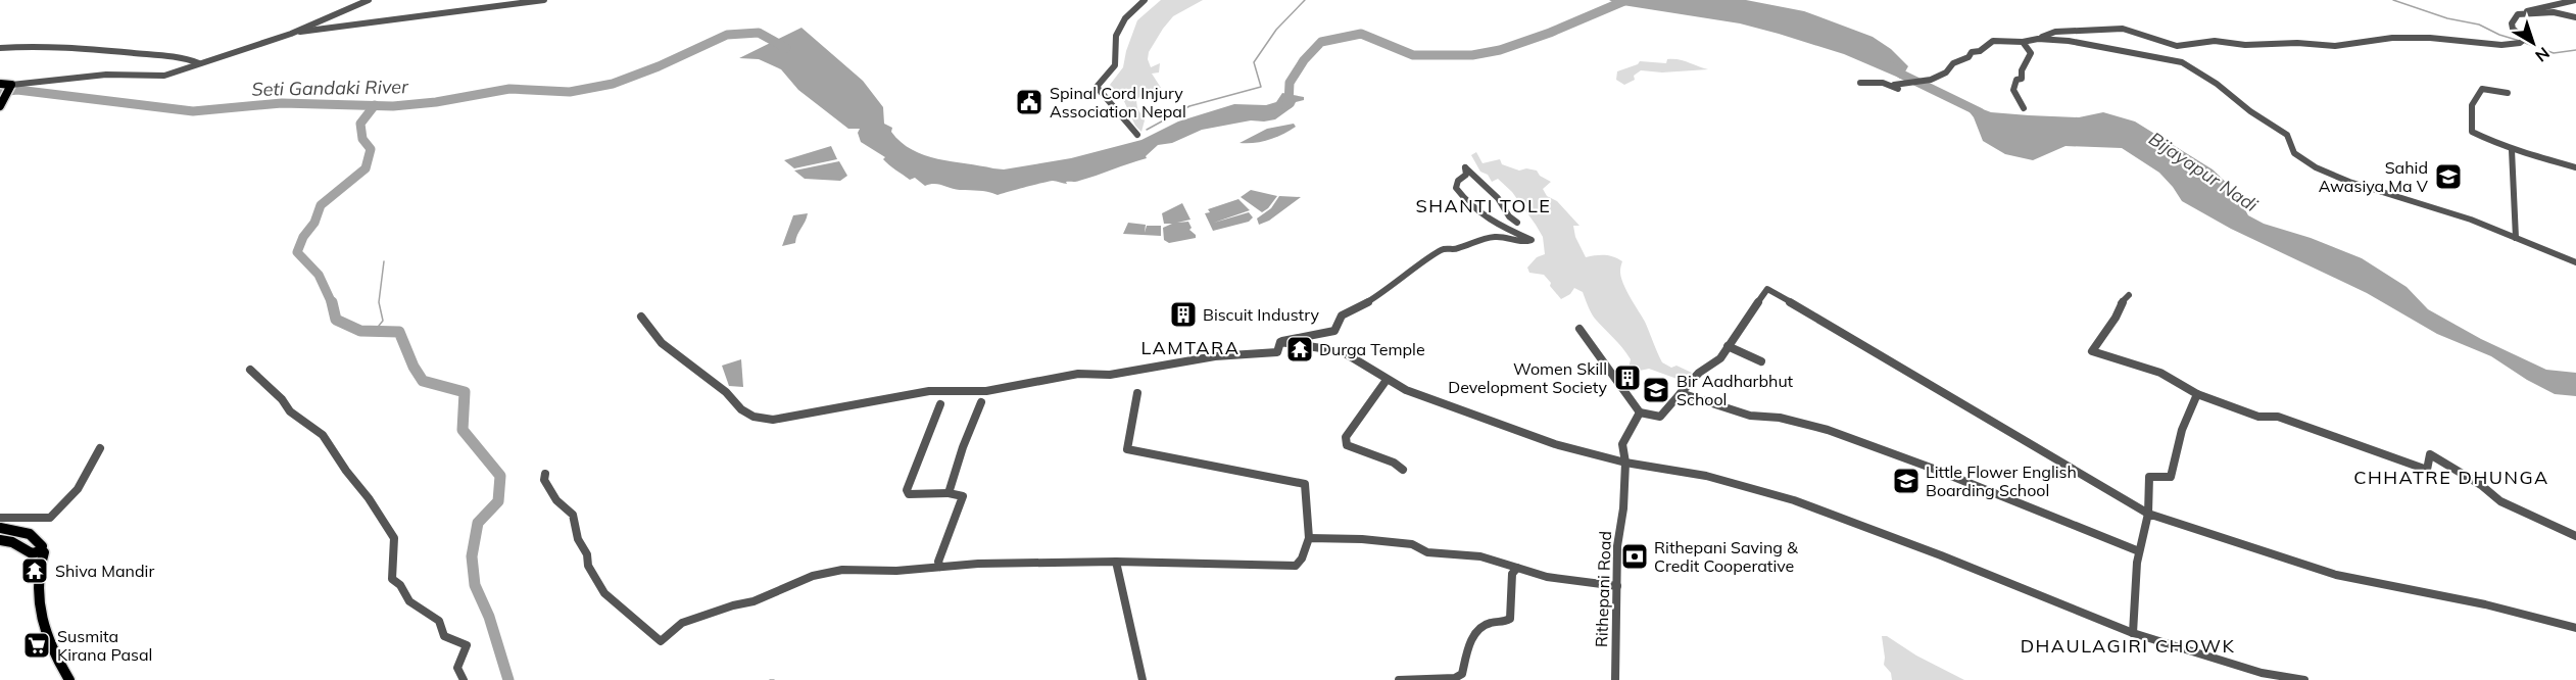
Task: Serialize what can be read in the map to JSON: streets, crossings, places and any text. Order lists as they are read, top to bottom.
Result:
{
  "streets": {
    "street": ["Rithepani Road"]
  },
  "districts": [
    "SHANTI TOLE",
    "LAMTARA",
    "CHHATRE DHUNGA",
    "DHAULAGIRI CHOWK"
  ],
  "water": ["Seti Gandaki River", "Bijayapur Nadi"],
  "places": {
    "public building": ["Spinal Cord Injury Association Nepal"],
    "school or university": ["Sahid Awasiya Ma V", "Bir Aadharbhut School", "Little Flower English Boarding School"],
    "building": ["Biscuit Industry", "Women Skill Development Society"],
    "temple": ["Durga Temple", "Shiva Mandir"],
    "bank": ["Rithepani Saving & Credit Cooperative"],
    "supermarket": ["Susmita Kirana Pasal"]
  },
  "north": "bottom right"
}
